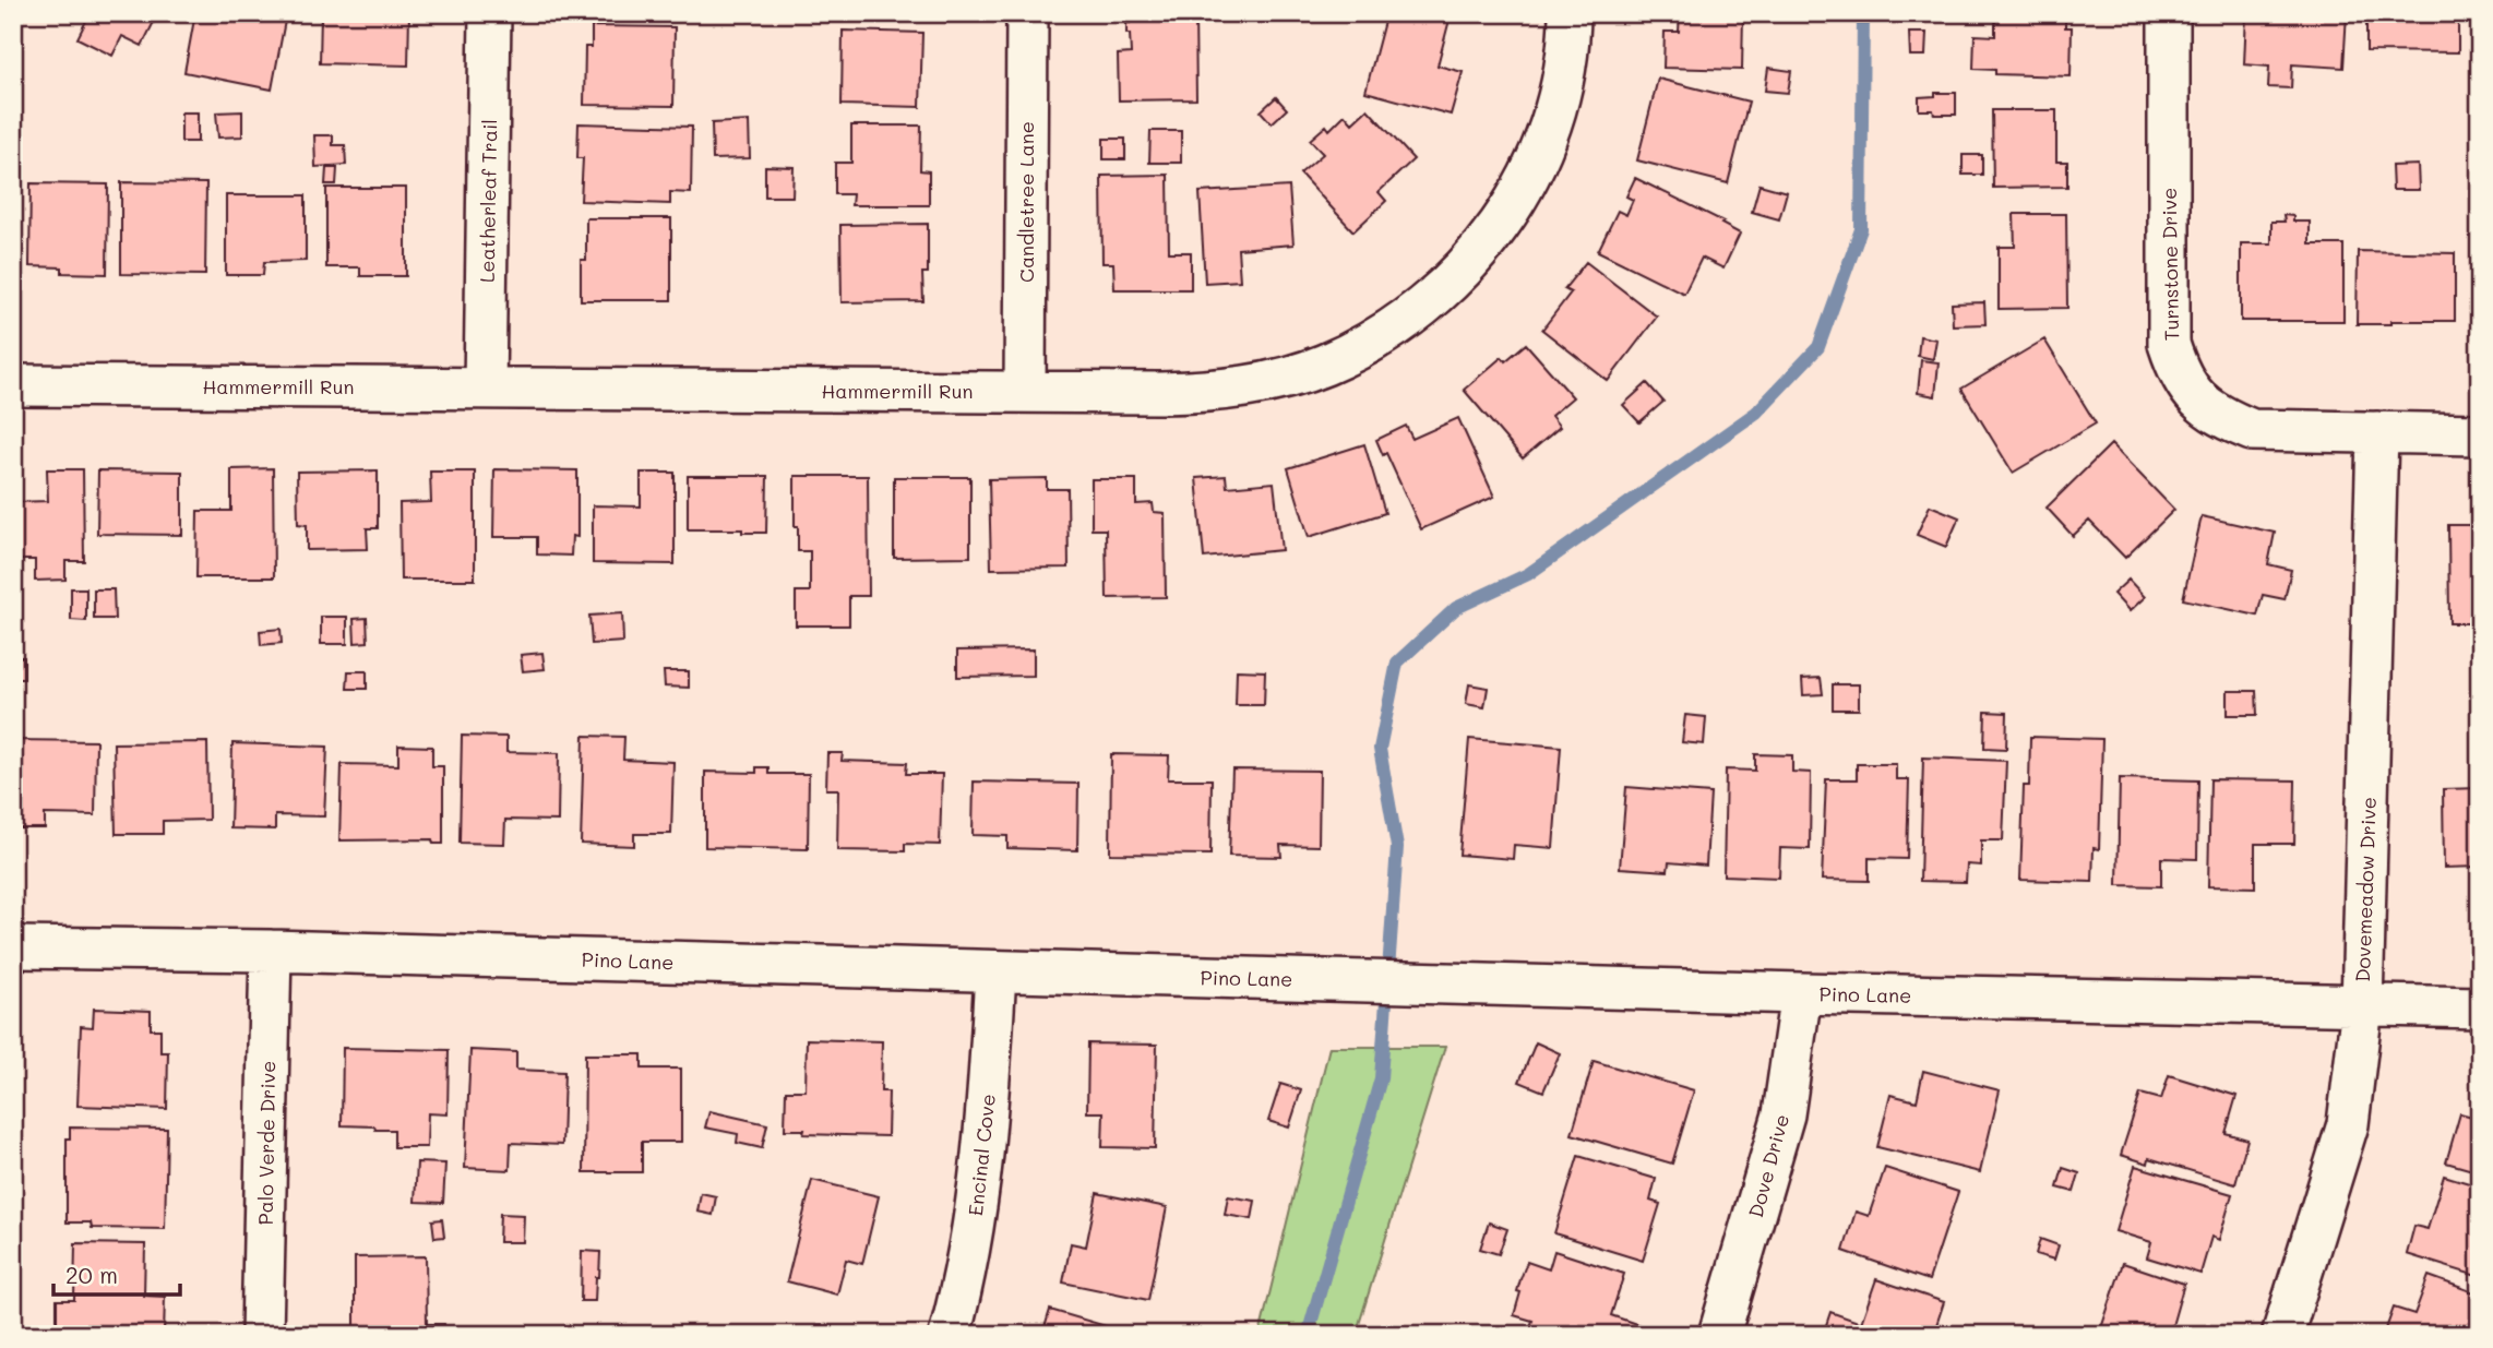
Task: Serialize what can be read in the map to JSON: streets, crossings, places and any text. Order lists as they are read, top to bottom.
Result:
{
  "streets": {
    "street": [
      "Leatherleaf Trail",
      "Candletree Lane",
      "Turnstone Drive",
      "Hammermill Run",
      "Dovemeadow Drive",
      "Pino Lane",
      "Palo Verde Drive",
      "Encinal Cove",
      "Dove Drive"
    ]
  },
  "crossings": [
    ["Leatherleaf Trail", "Hammermill Run"],
    ["Candletree Lane", "Hammermill Run"],
    ["Turnstone Drive", "Dovemeadow Drive"],
    ["Dovemeadow Drive", "Pino Lane"],
    ["Pino Lane", "Palo Verde Drive"],
    ["Pino Lane", "Encinal Cove"],
    ["Pino Lane", "Dove Drive"]
  ],
  "scale_bar": "20 m"
}
